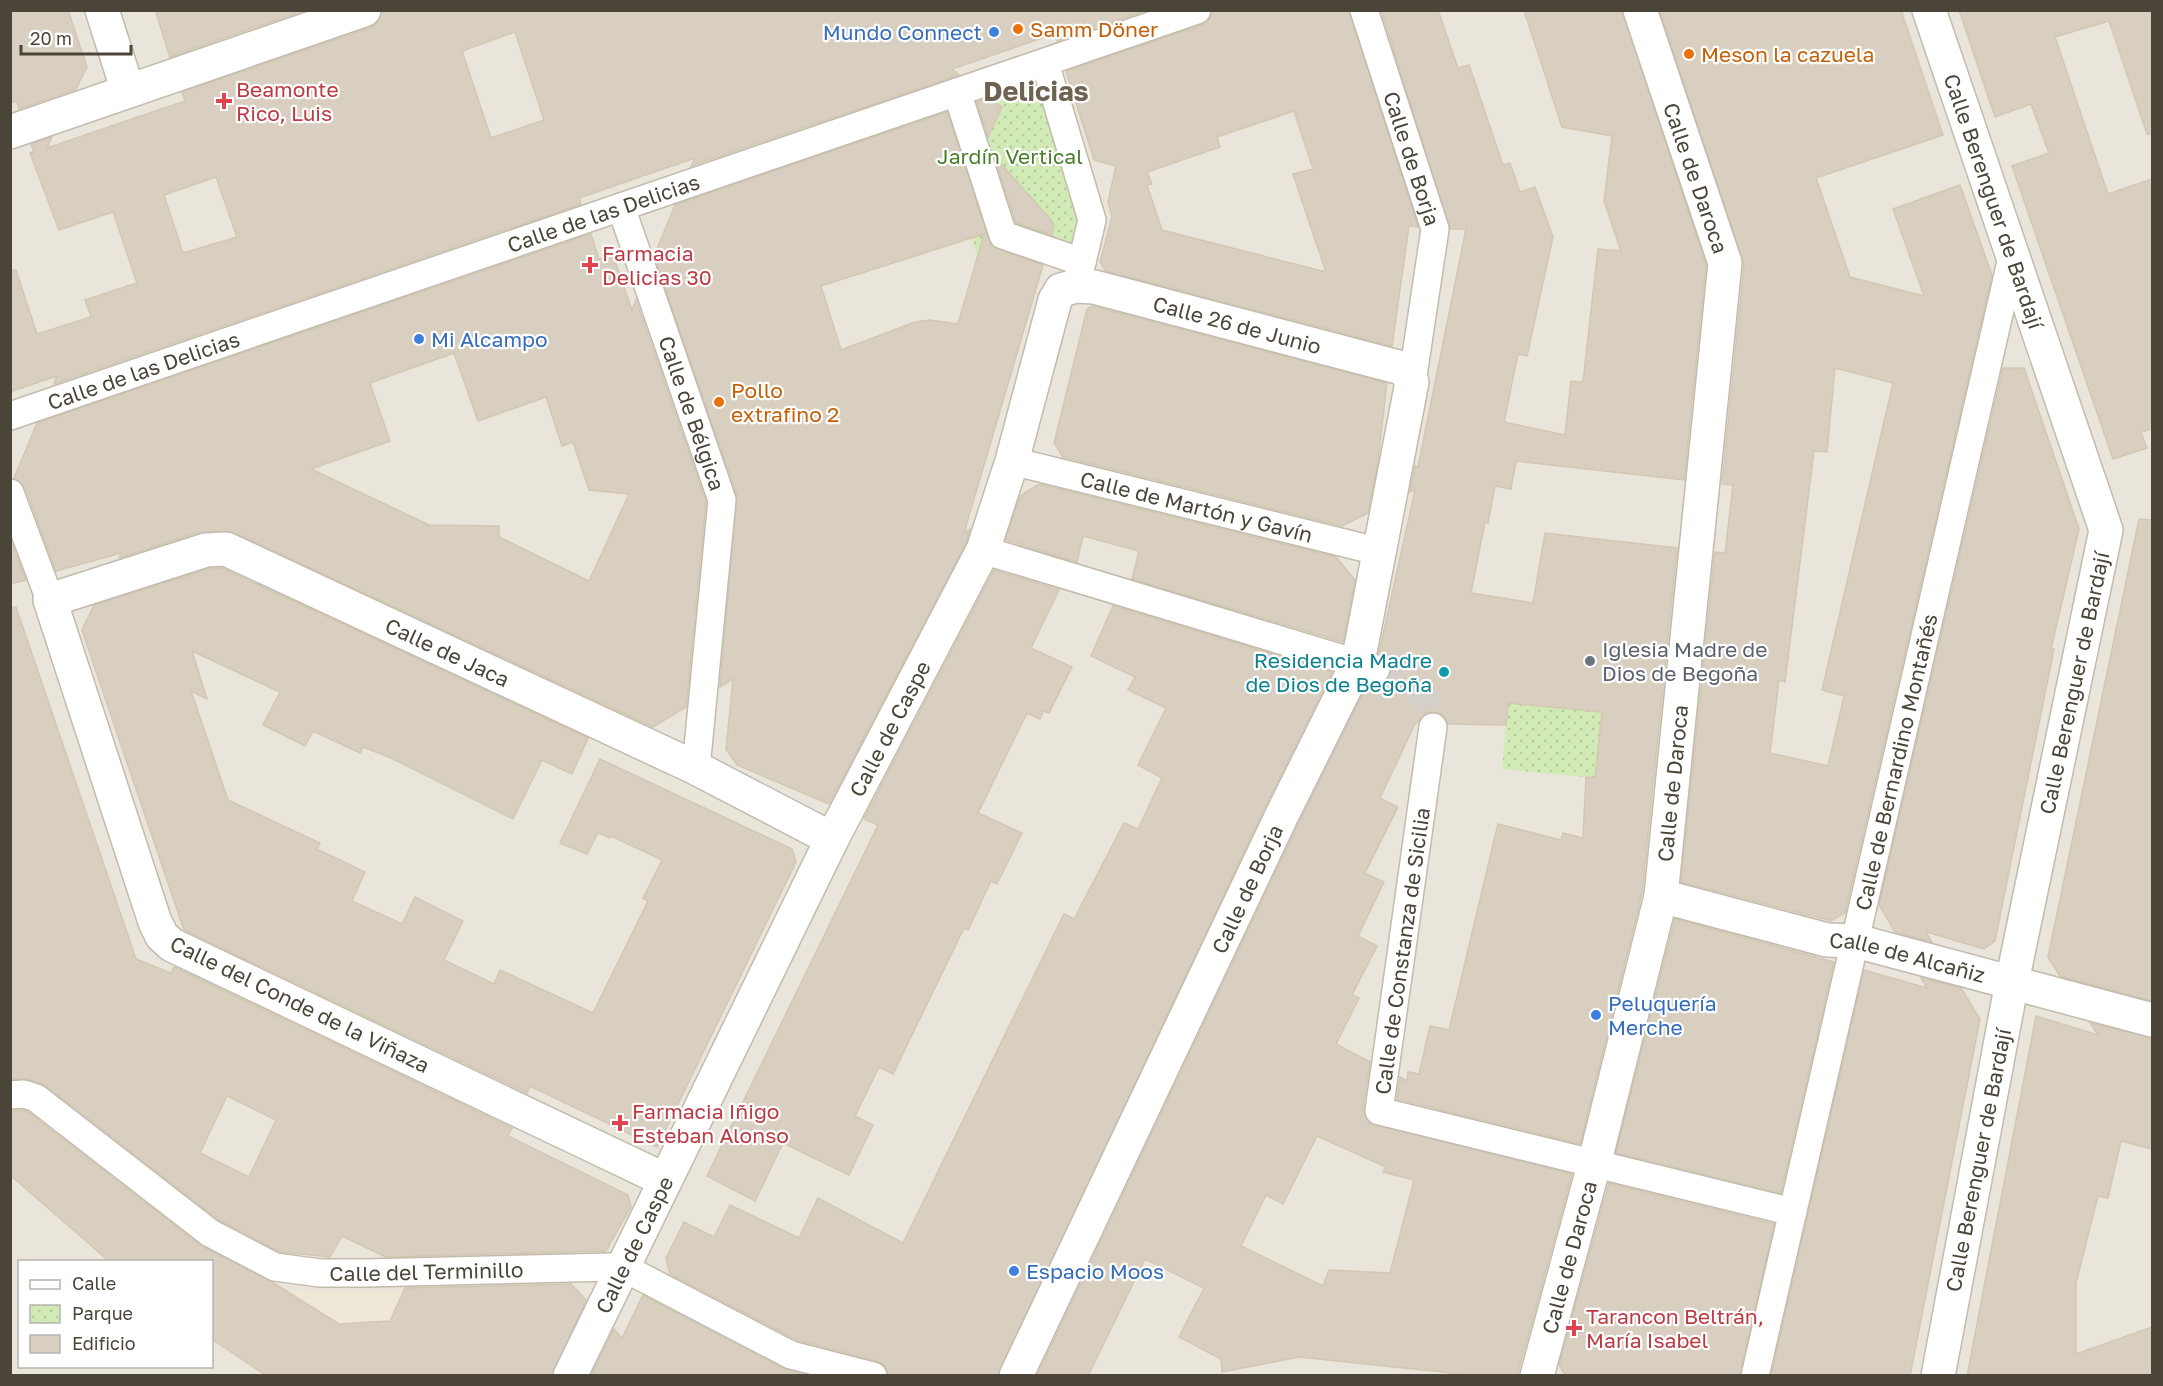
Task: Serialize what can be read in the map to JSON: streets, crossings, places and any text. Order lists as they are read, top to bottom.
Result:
{
  "streets": {
    "street": [
      "Calle de Borja",
      "Calle de Daroca",
      "Calle Berenguer de Bardají",
      "Calle de las Delicias",
      "Calle 26 de Junio",
      "Calle de Bélgica",
      "Calle de Martón y Gavín",
      "Calle de Jaca",
      "Calle de Caspe",
      "Calle de Bernardino Montañés",
      "Calle de Constanza de Sicilia",
      "Calle de Alcañiz",
      "Calle del Conde de la Viñaza",
      "Calle del Terminillo"
    ]
  },
  "crossings": [
    ["Calle de Borja", "Calle 26 de Junio"],
    ["Calle de Borja", "Calle de Martón y Gavín"],
    ["Calle de Daroca", "Calle de Constanza de Sicilia"],
    ["Calle de Daroca", "Calle de Alcañiz"],
    ["Calle Berenguer de Bardají", "Calle de Bernardino Montañés"],
    ["Calle Berenguer de Bardají", "Calle de Alcañiz"],
    ["Calle de las Delicias", "Calle de Bélgica"],
    ["Calle 26 de Junio", "Calle de Caspe"],
    ["Calle de Bélgica", "Calle de Jaca"],
    ["Calle de Martón y Gavín", "Calle de Caspe"],
    ["Calle de Jaca", "Calle de Caspe"],
    ["Calle de Jaca", "Calle del Conde de la Viñaza"],
    ["Calle de Caspe", "Calle del Conde de la Viñaza"],
    ["Calle de Caspe", "Calle del Terminillo"],
    ["Calle de Bernardino Montañés", "Calle de Constanza de Sicilia"],
    ["Calle de Bernardino Montañés", "Calle de Alcañiz"]
  ],
  "districts": ["Delicias"],
  "parks": ["Jardín Vertical"],
  "places": {
    "other": [
      "Samm Döner",
      "Mundo Connect",
      "Meson la cazuela",
      "Mi Alcampo",
      "Pollo extrafino 2",
      "Iglesia Madre de Dios de Begoña",
      "Residencia Madre de Dios de Begoña",
      "Peluquería Merche",
      "Espacio Moos"
    ],
    "health": [
      "Beamonte Rico, Luis",
      "Farmacia Delicias 30",
      "Farmacia Iñigo Esteban Alonso",
      "Tarancon Beltrán, María Isabel"
    ]
  },
  "legend": ["Calle", "Parque", "Edificio"],
  "scale_bar": "20 m"
}
